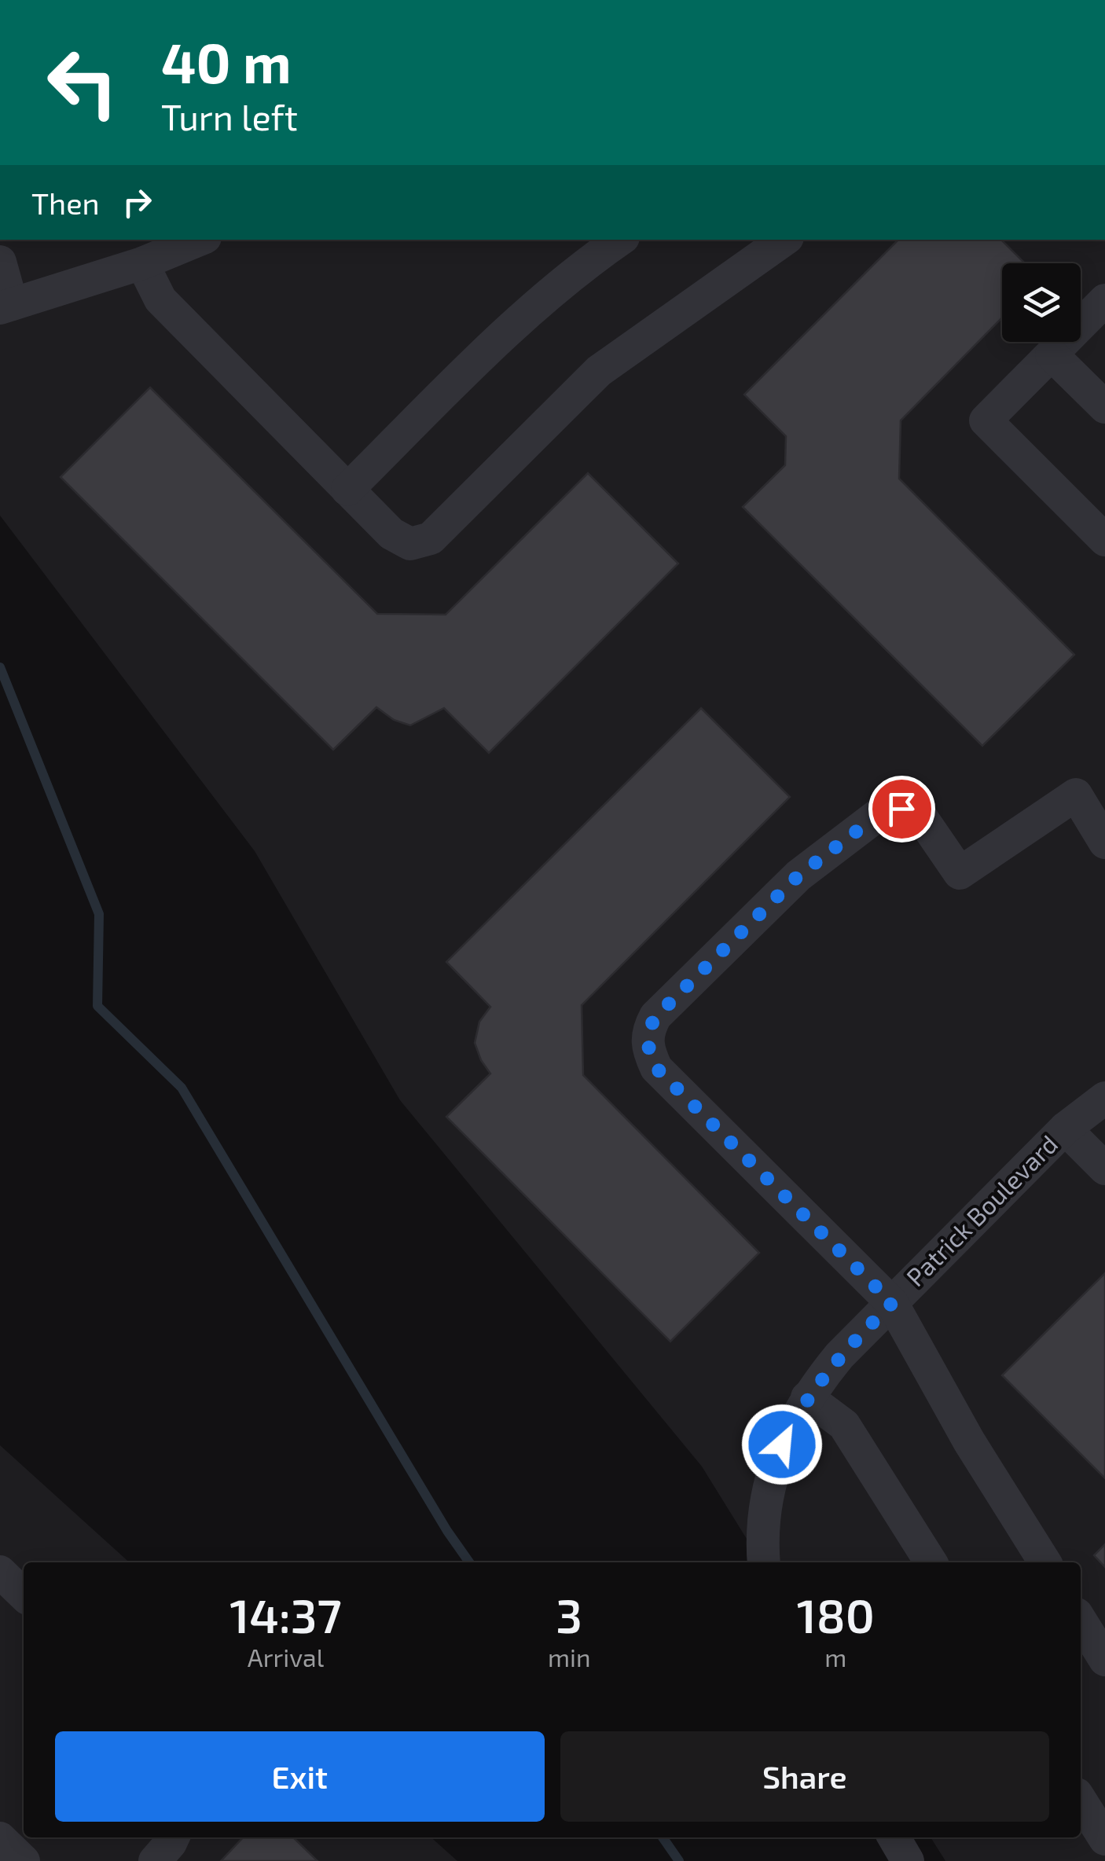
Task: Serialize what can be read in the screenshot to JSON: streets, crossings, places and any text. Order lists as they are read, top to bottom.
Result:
{
  "streets": {
    "street": ["Patrick Boulevard"]
  },
  "page": {
    "turn": ["40 m", "Turn left"],
    "then": "Then",
    "eta": [
      "14:37",
      "Arrival",
      "3",
      "min",
      "180",
      "m"
    ],
    "buttons": ["Exit", "Share"]
  }
}
